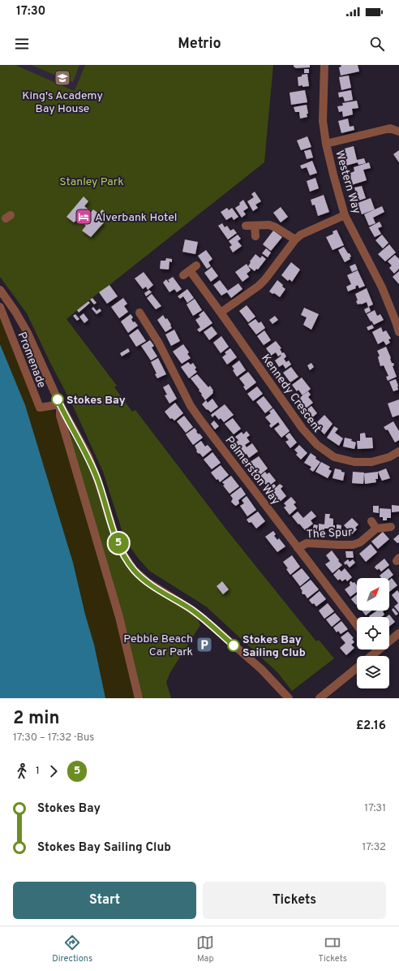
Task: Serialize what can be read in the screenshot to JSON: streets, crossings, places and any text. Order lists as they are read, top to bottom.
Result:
{
  "streets": {
    "street": [
      "Western Way",
      "Promenade",
      "Kennedy Crescent",
      "Palmerston Way",
      "The Spur"
    ]
  },
  "crossings": [
    ["Palmerston Way", "The Spur"]
  ],
  "parks": ["Stanley Park"],
  "places": {
    "school or university": ["King's Academy Bay House"],
    "hotel": ["Alverbank Hotel"],
    "other": ["Stokes Bay", "Stokes Bay Sailing Club"],
    "parking": ["Pebble Beach Car Park"]
  },
  "lines": ["bus line 5"],
  "north": "top right",
  "page": {
    "status": "17:30",
    "header": "Metrio",
    "on_map": "5",
    "heading": ["2 min", "17:30 – 17:32 · Bus", "£2.16"],
    "legs": ["1", "5"],
    "list": [
      {
        "name": "Stokes Bay",
        "value": "17:31"
      },
      {
        "name": "Stokes Bay Sailing Club",
        "value": "17:32"
      }
    ],
    "buttons": ["Start", "Tickets"],
    "tabs": ["Directions", "Map", "Tickets"]
  }
}
